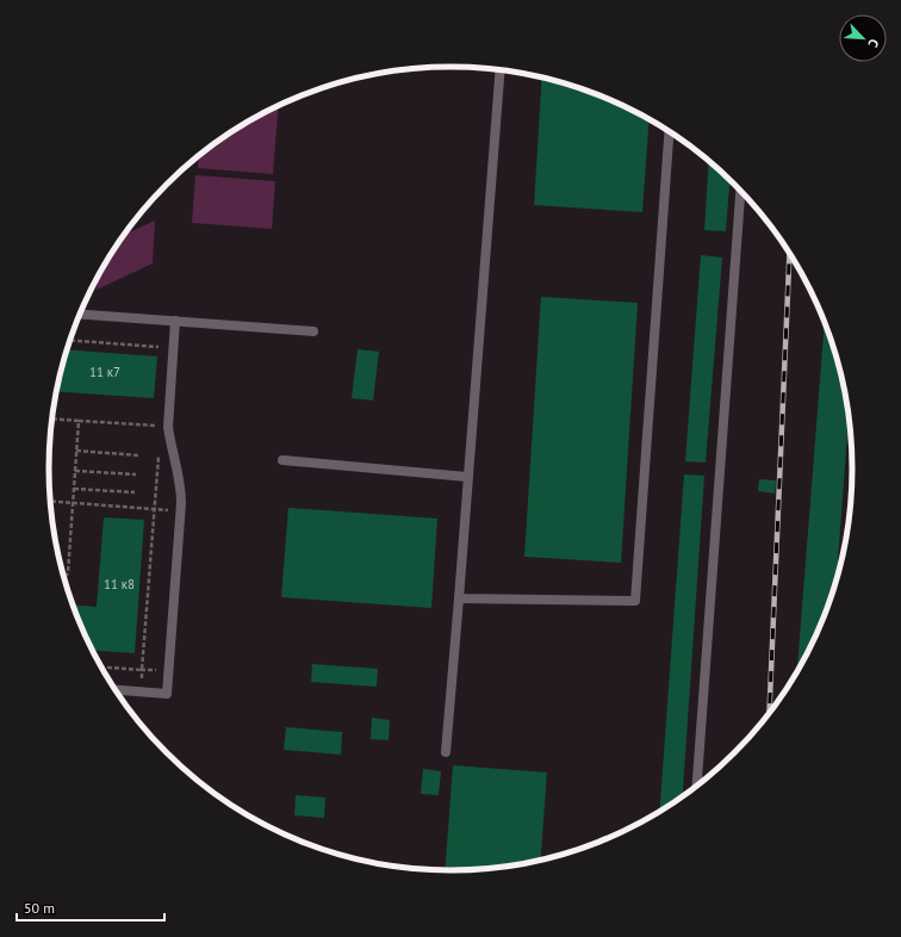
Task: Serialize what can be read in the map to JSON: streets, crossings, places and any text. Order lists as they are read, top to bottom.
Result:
{
  "house_numbers": ["11 к7", "11 к8"],
  "scale_bar": "50 m",
  "north": "bottom right"
}
